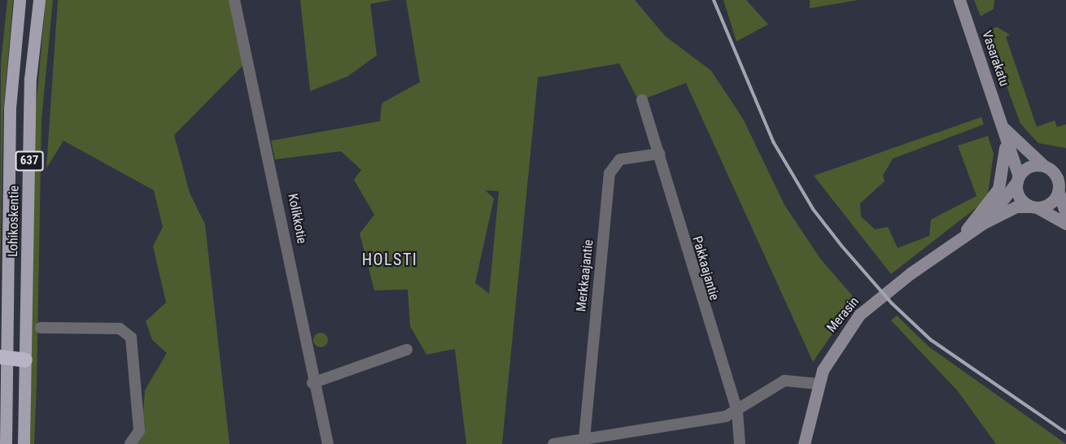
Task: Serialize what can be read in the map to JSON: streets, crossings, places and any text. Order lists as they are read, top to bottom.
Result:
{
  "streets": {
    "main road": ["637", "Lohikoskentie"],
    "street": [
      "Vasarakatu",
      "Kolikkotie",
      "Pakkaajantie",
      "Merkkaajantie",
      "Merasin"
    ]
  },
  "crossings": [
    ["Vasarakatu", "Merasin"],
    ["Pakkaajantie", "Merkkaajantie"]
  ],
  "districts": ["HOLSTI"]
}
